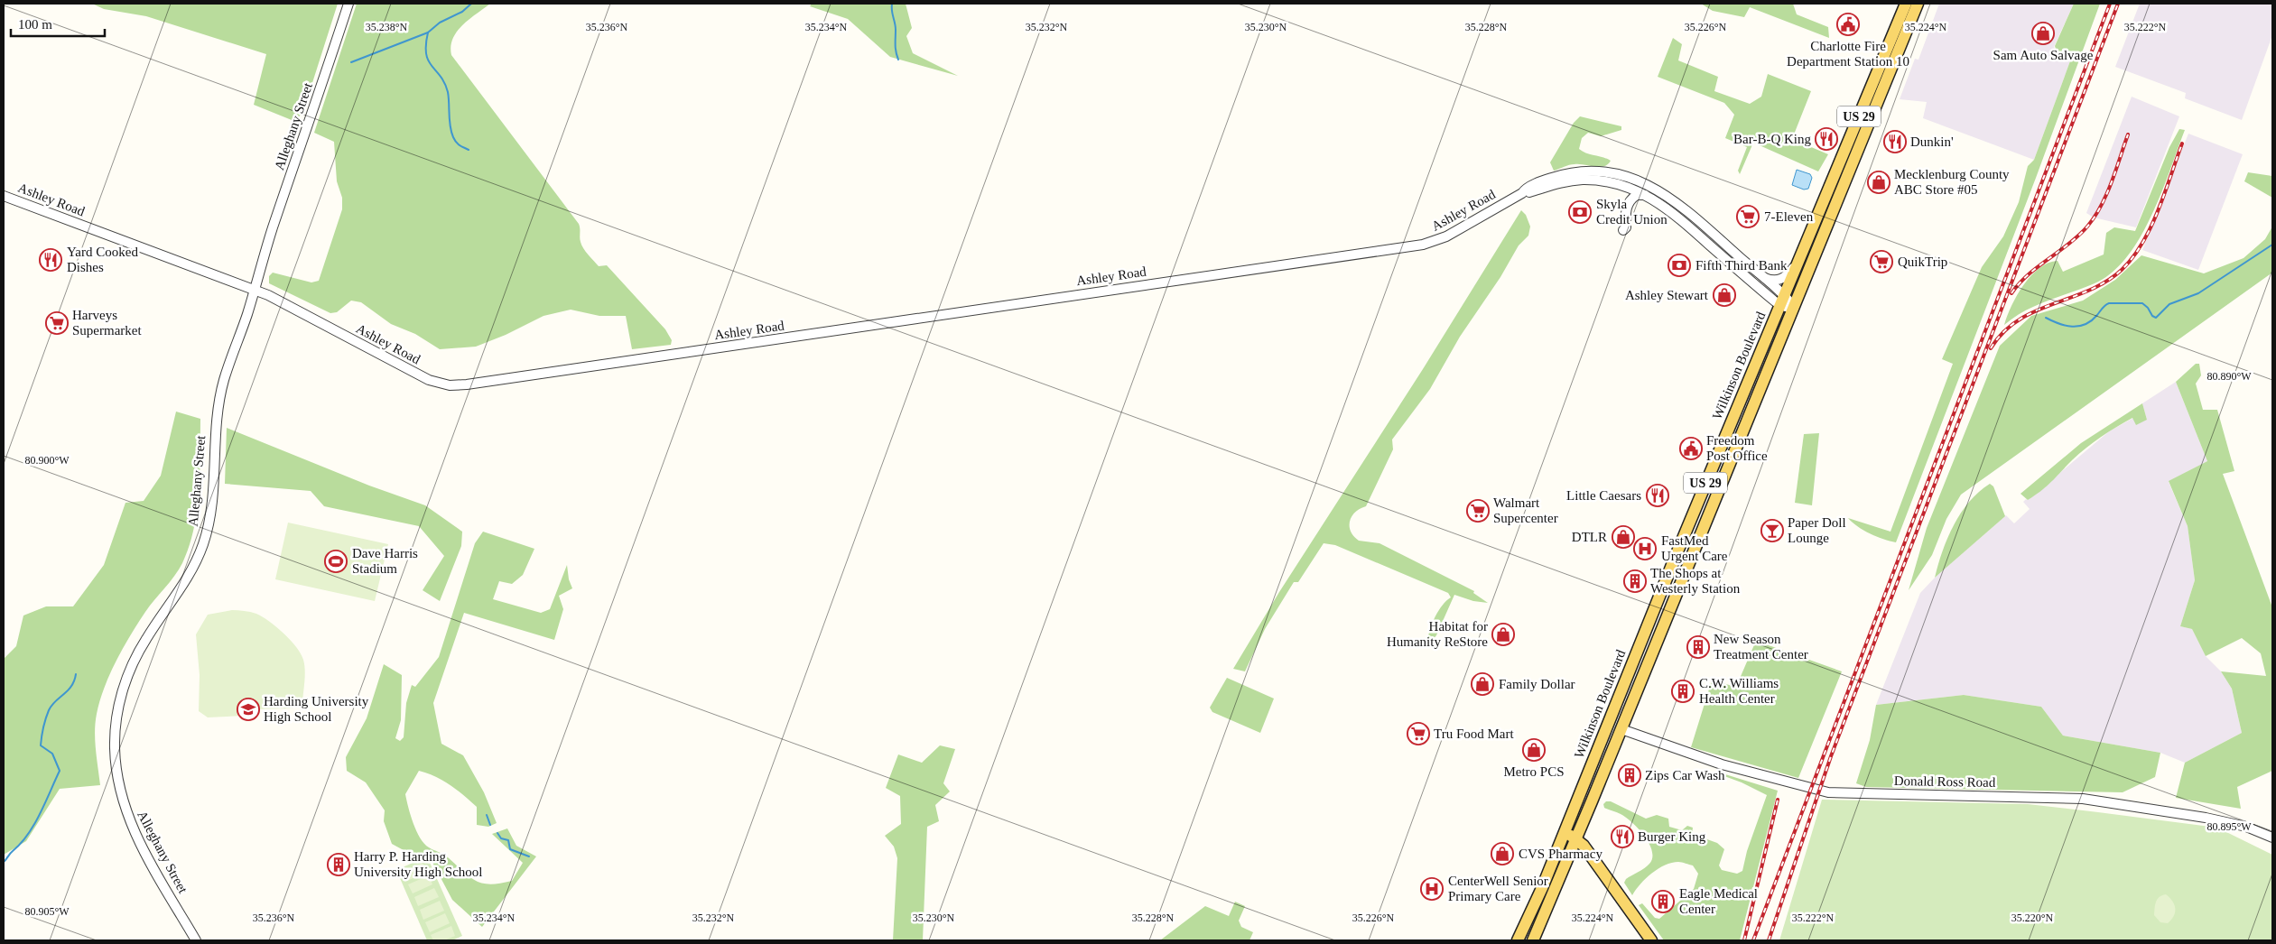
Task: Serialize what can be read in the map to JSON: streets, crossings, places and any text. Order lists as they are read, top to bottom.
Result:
{
  "streets": {
    "main road": ["US 29", "Wilkinson Boulevard"],
    "street": ["Alleghany Street", "Ashley Road", "Donald Ross Road"]
  },
  "crossings": [
    ["Alleghany Street", "Ashley Road"],
    ["Ashley Road", "Wilkinson Boulevard"],
    ["Wilkinson Boulevard", "Donald Ross Road"]
  ],
  "places": {
    "public building": ["Charlotte Fire Department Station 10", "Freedom Post Office"],
    "shop": [
      "Sam Auto Salvage",
      "Mecklenburg County ABC Store #05",
      "Ashley Stewart",
      "DTLR",
      "Habitat for Humanity ReStore",
      "Family Dollar",
      "Metro PCS",
      "CVS Pharmacy"
    ],
    "restaurant": [
      "Bar-B-Q King",
      "Dunkin'",
      "Yard Cooked Dishes",
      "Little Caesars",
      "Burger King"
    ],
    "bank": ["Skyla Credit Union", "Fifth Third Bank"],
    "supermarket": [
      "7-Eleven",
      "QuikTrip",
      "Harveys Supermarket",
      "Walmart Supercenter",
      "Tru Food Mart"
    ],
    "bar": ["Paper Doll Lounge"],
    "hospital": ["FastMed Urgent Care", "CenterWell Senior Primary Care"],
    "sports": ["Dave Harris Stadium"],
    "building": [
      "The Shops at Westerly Station",
      "New Season Treatment Center",
      "C.W. Williams Health Center",
      "Zips Car Wash",
      "Harry P. Harding University High School",
      "Eagle Medical Center"
    ],
    "school or university": ["Harding University High School"]
  },
  "scale_bar": "100 m",
  "coordinates": [
    "35.238°N",
    "35.236°N",
    "35.234°N",
    "35.232°N",
    "35.230°N",
    "35.228°N",
    "35.224°N",
    "35.222°N",
    "35.226°N",
    "80.890°W",
    "80.900°W",
    "80.895°W",
    "80.905°W",
    "35.220°N"
  ]
}
